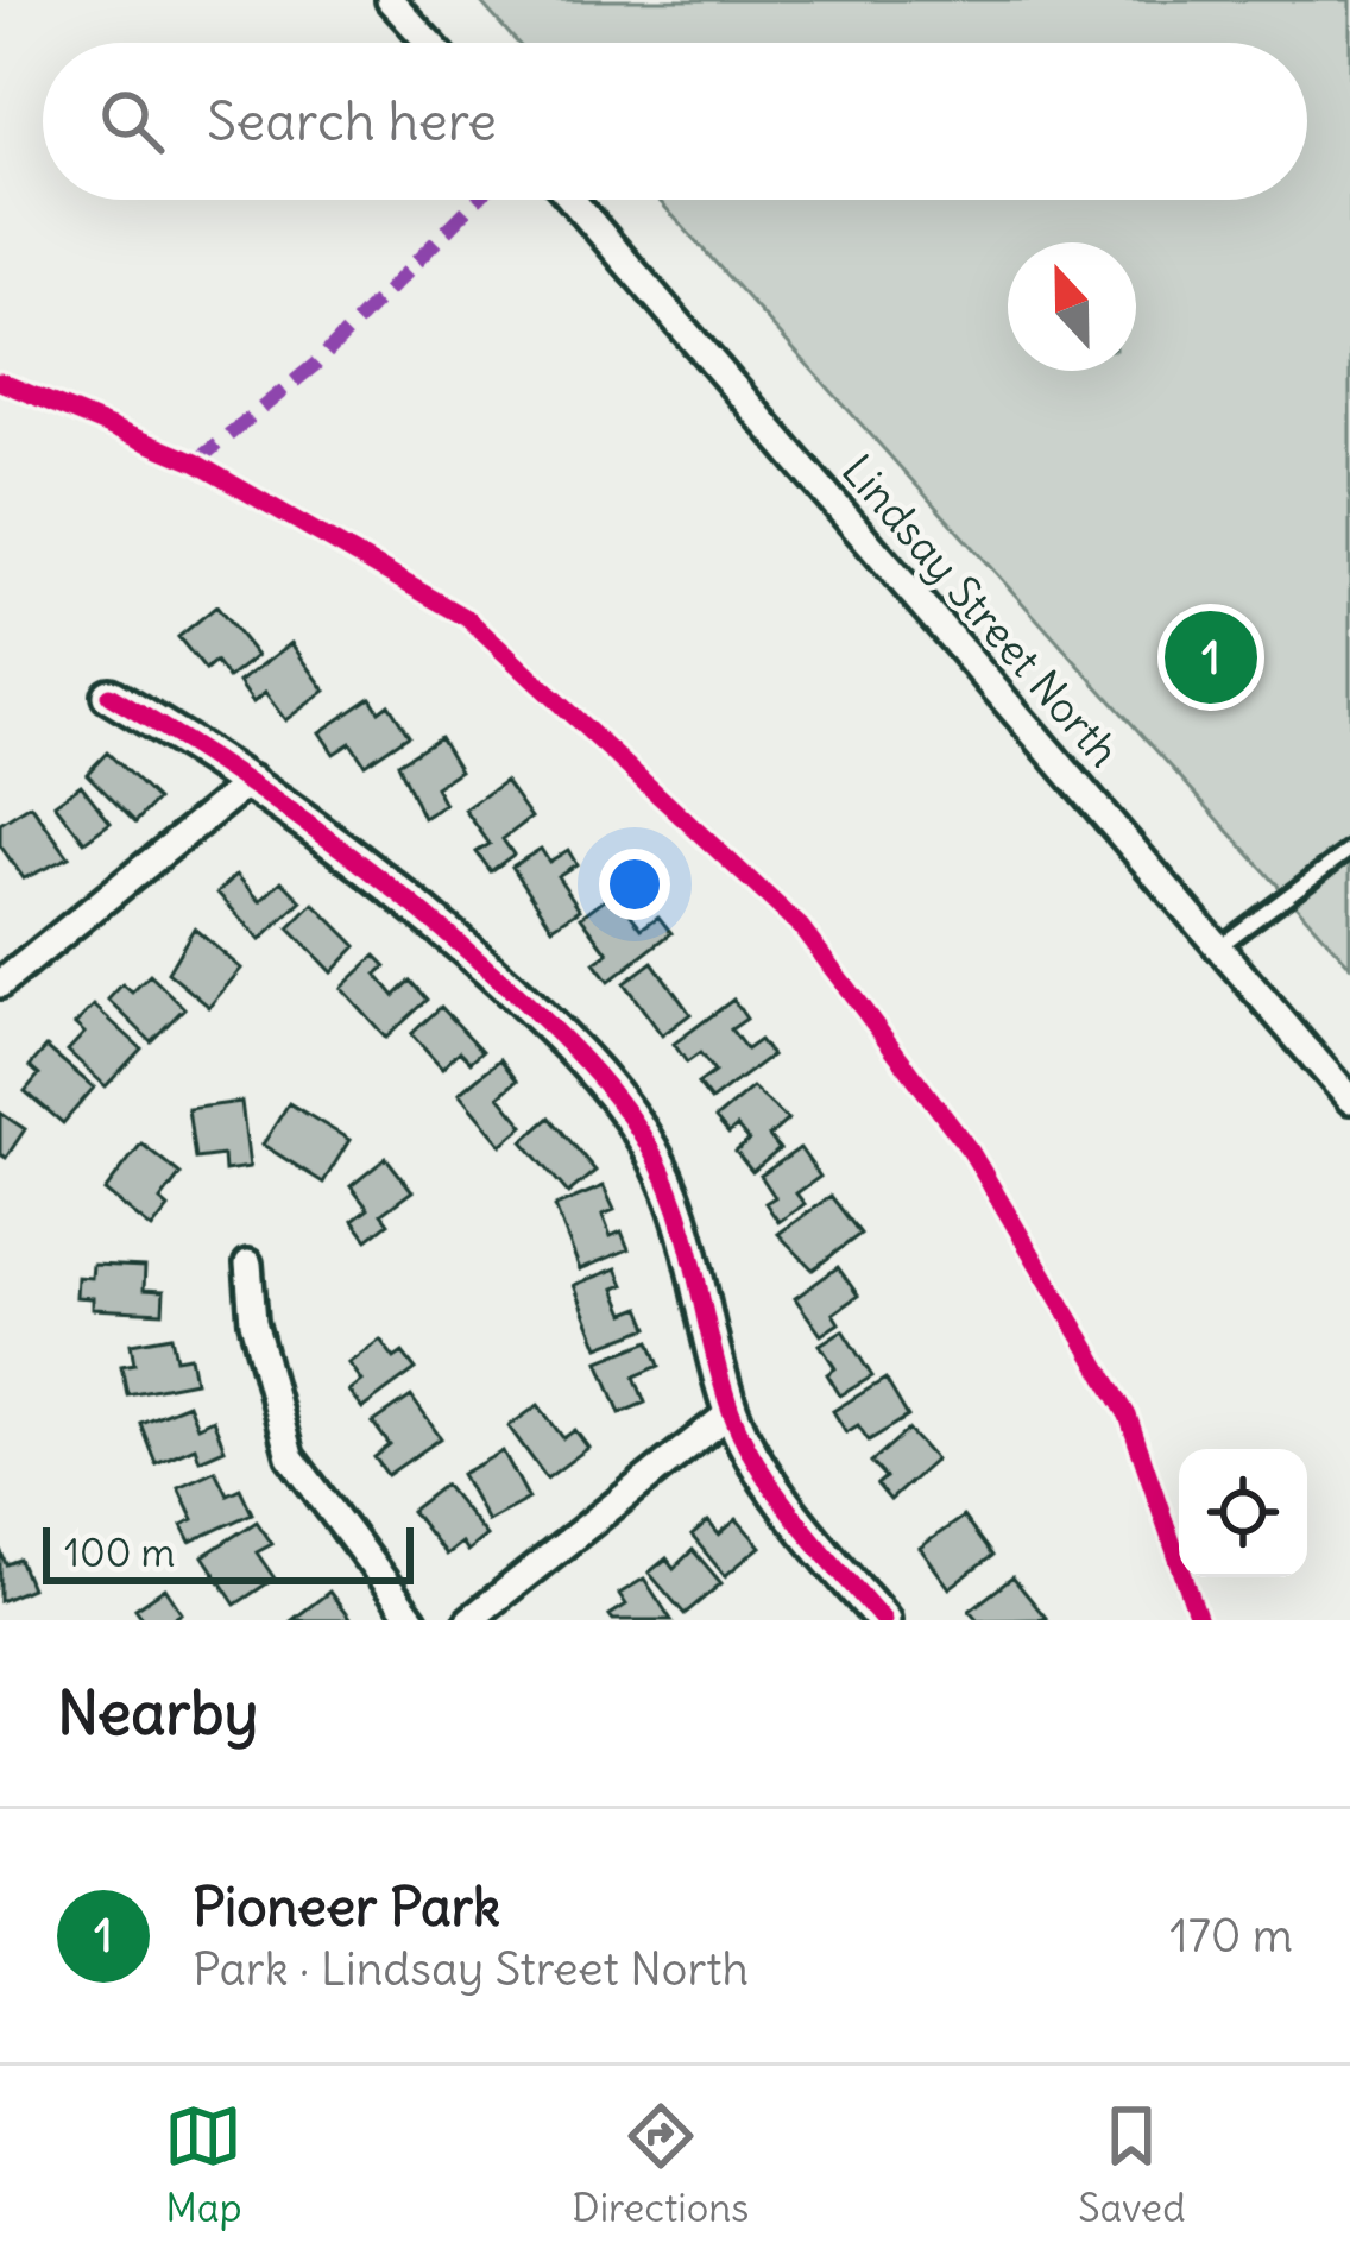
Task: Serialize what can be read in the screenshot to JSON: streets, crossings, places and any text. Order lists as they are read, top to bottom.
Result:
{
  "streets": {
    "street": ["Lindsay Street North"]
  },
  "scale_bar": "100 m",
  "north": "top",
  "page": {
    "search": "Search here",
    "pins": "1",
    "scale": "100 m",
    "heading": "Nearby",
    "list": [
      {
        "mark": "1",
        "name": "Pioneer Park",
        "note": "Park · Lindsay Street North",
        "value": "170 m"
      }
    ],
    "nav": ["Map", "Directions", "Saved"]
  }
}
